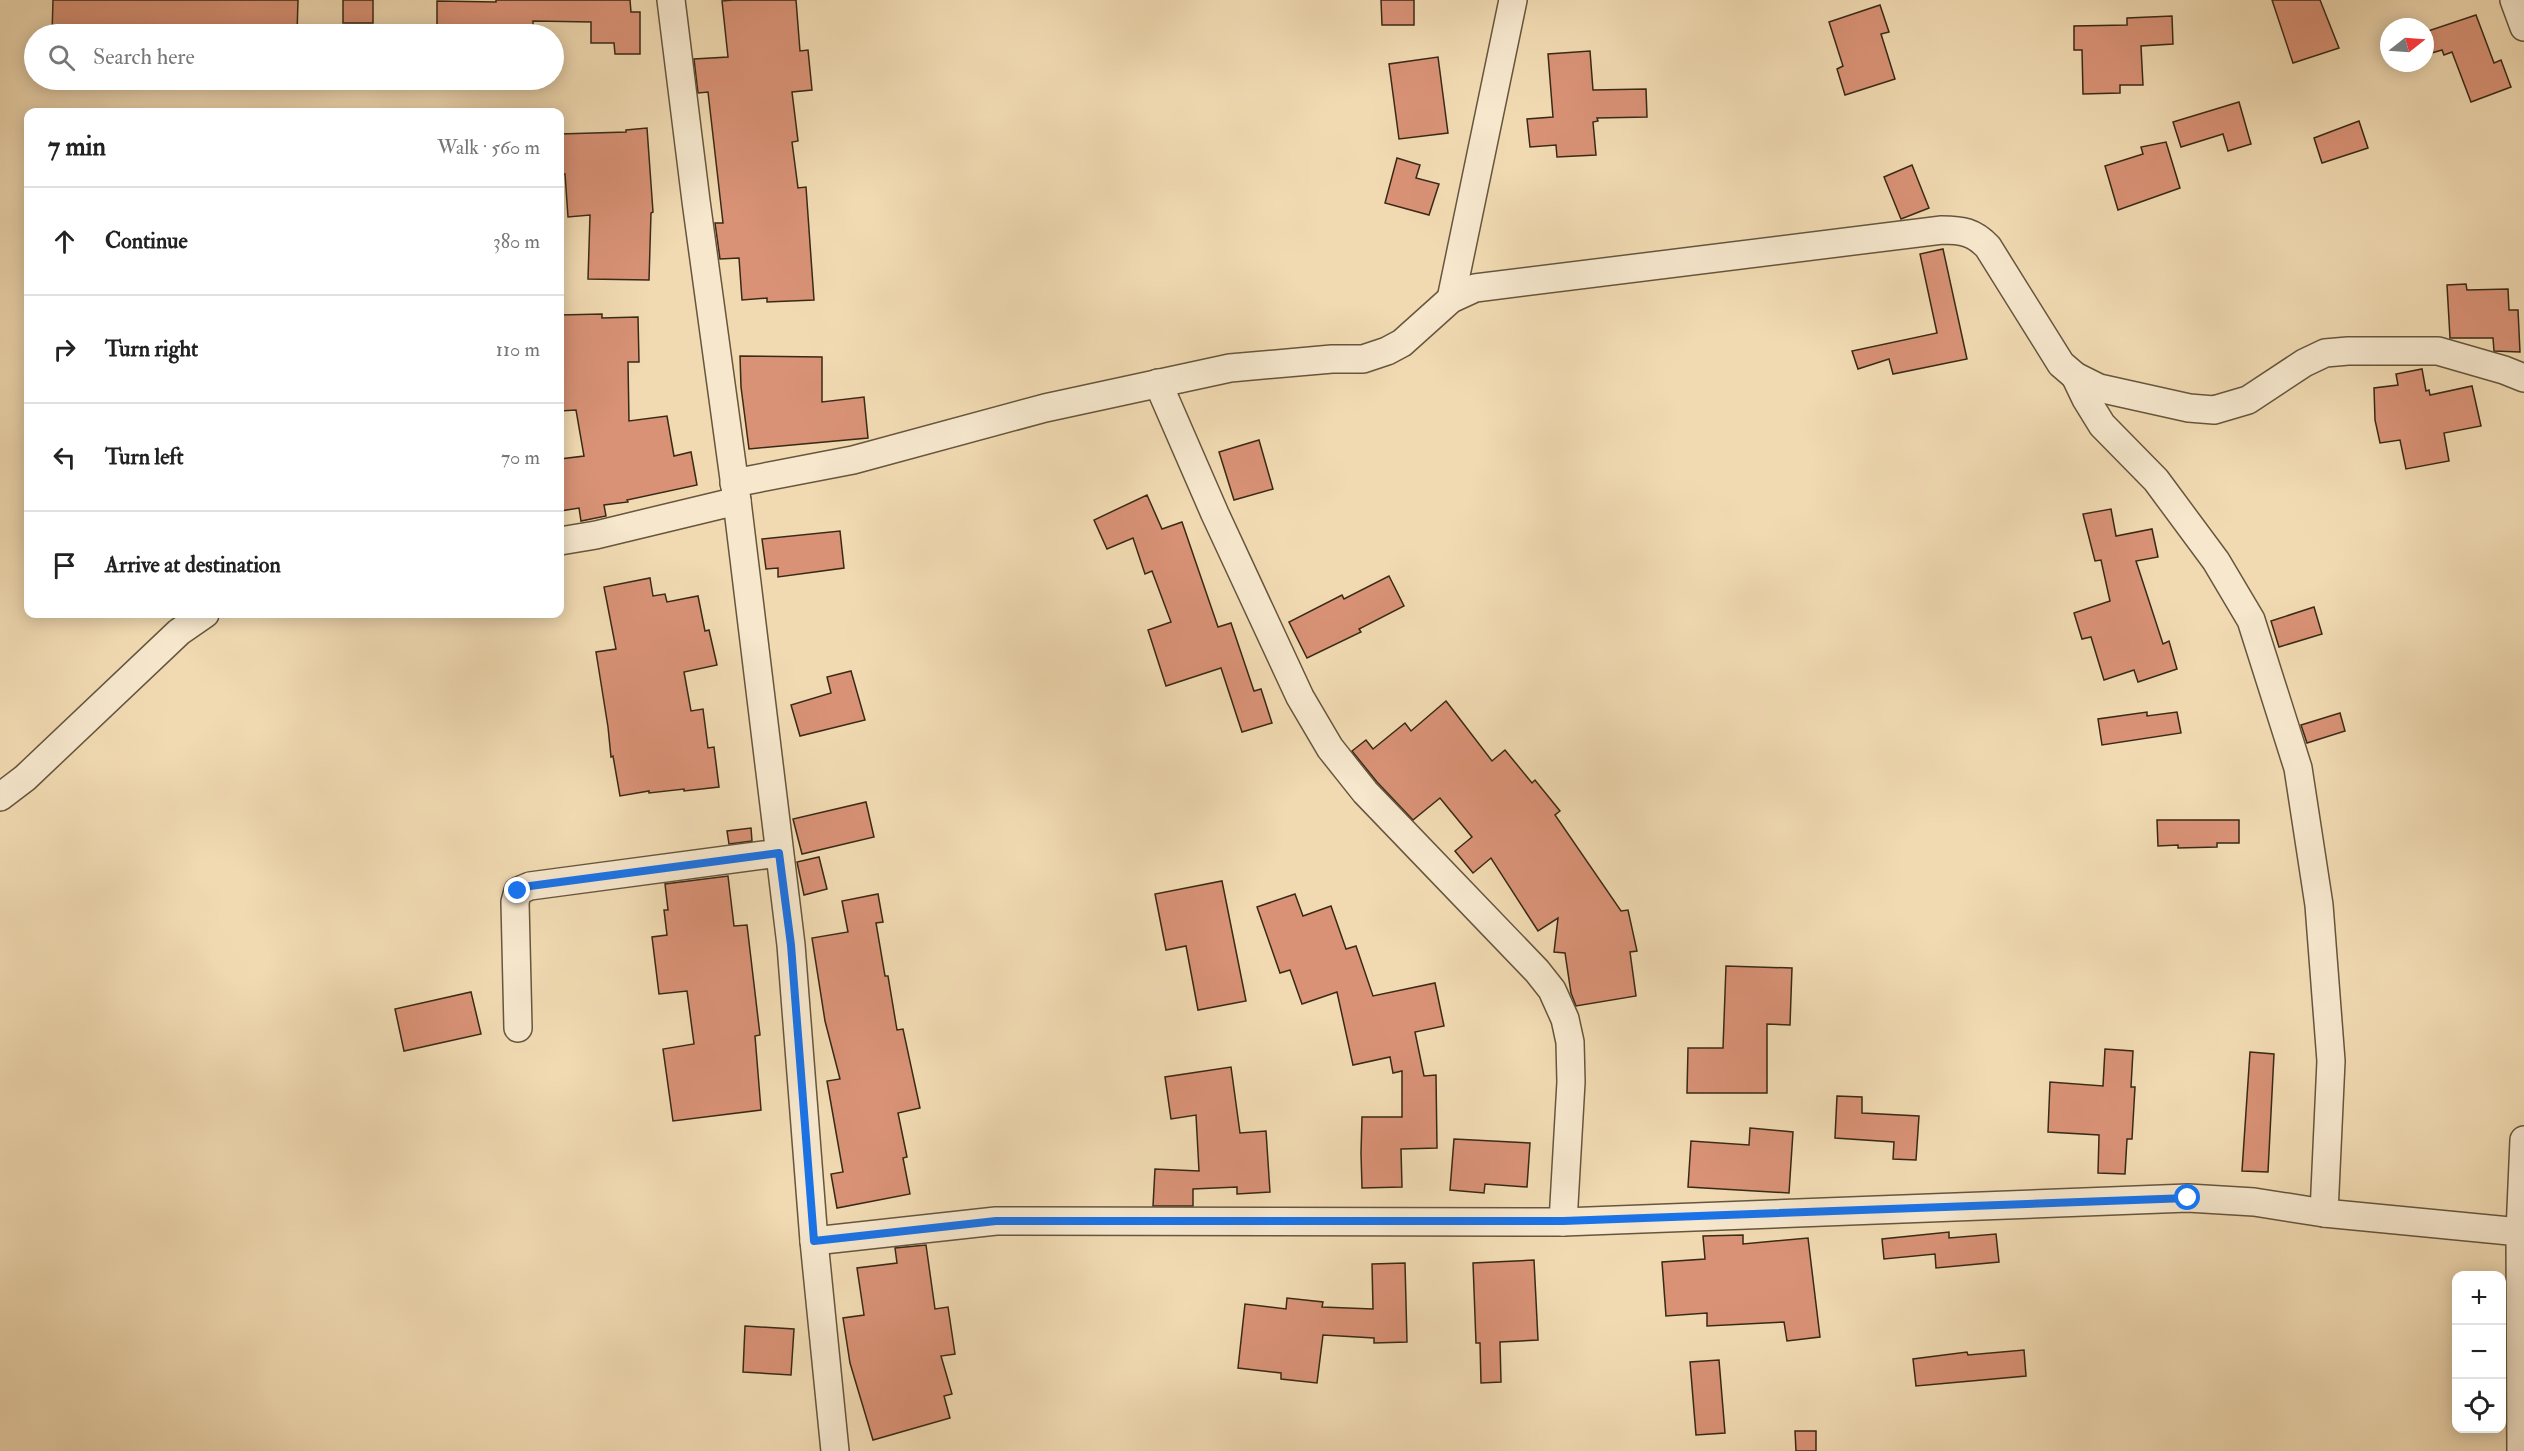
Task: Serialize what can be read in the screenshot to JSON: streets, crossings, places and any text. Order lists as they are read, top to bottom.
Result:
{
  "north": "right",
  "page": {
    "search": "Search here",
    "heading": ["7 min", "Walk · 560 m"],
    "list": [
      ["Continue", "380 m"],
      ["Turn right", "110 m"],
      ["Turn left", "70 m"],
      "Arrive at destination"
    ],
    "map_buttons": ["+", "−"]
  }
}
